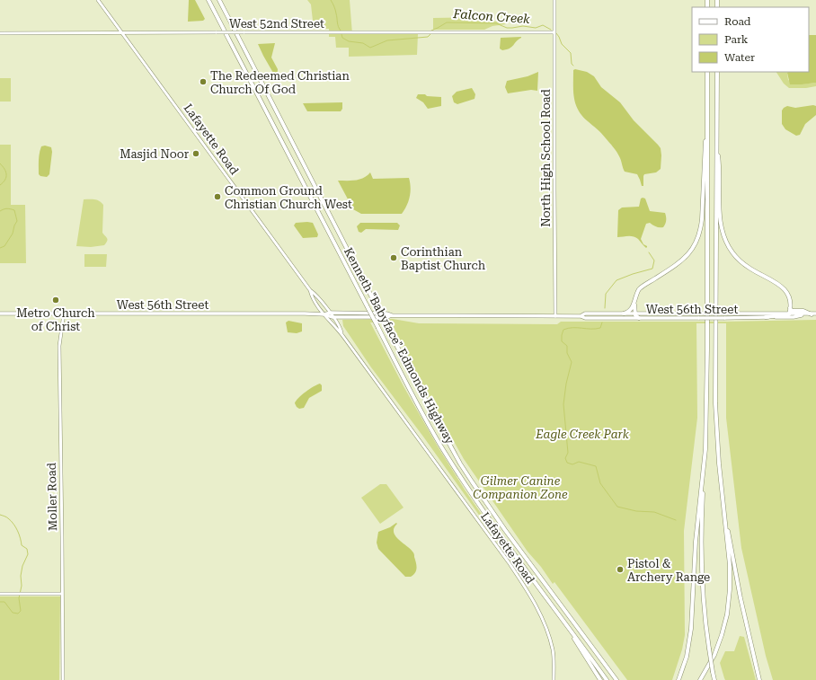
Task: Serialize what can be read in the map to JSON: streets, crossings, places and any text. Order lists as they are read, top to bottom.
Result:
{
  "streets": {
    "highway": ["Kenneth \"Babyface\" Edmonds Highway"],
    "main road": ["West 56th Street"],
    "street": [
      "West 52nd Street",
      "Lafayette Road",
      "North High School Road",
      "Moller Road"
    ]
  },
  "crossings": [
    ["West 52nd Street", "Lafayette Road"],
    ["West 52nd Street", "North High School Road"],
    ["Lafayette Road", "West 56th Street"],
    ["North High School Road", "West 56th Street"],
    ["West 56th Street", "Moller Road"]
  ],
  "water": ["Falcon Creek"],
  "parks": ["Eagle Creek Park", "Gilmer Canine Companion Zone"],
  "places": [
    "The Redeemed Christian Church Of God",
    "Masjid Noor",
    "Common Ground Christian Church West",
    "Corinthian Baptist Church",
    "Metro Church of Christ",
    "Pistol & Archery Range"
  ],
  "legend": ["Road", "Park", "Water"]
}
